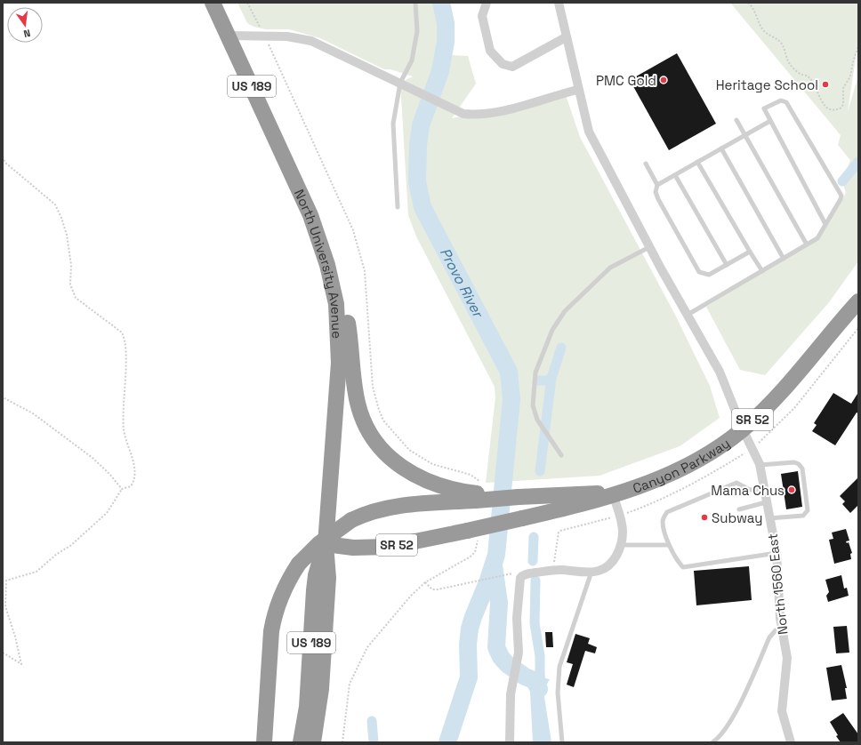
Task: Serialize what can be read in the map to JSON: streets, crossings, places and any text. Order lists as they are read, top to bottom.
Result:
{
  "streets": {
    "highway": [
      "US 189",
      "North University Avenue",
      "SR 52",
      "Canyon Parkway"
    ],
    "street": ["North 1560 East"]
  },
  "crossings": [
    ["US 189", "North University Avenue"],
    ["US 189", "Canyon Parkway"],
    ["North University Avenue", "Canyon Parkway"],
    ["Canyon Parkway", "North 1560 East"]
  ],
  "water": ["Provo River"],
  "places": [
    "PMC Gold",
    "Heritage School",
    "Mama Chus",
    "Subway"
  ],
  "north": "bottom"
}
